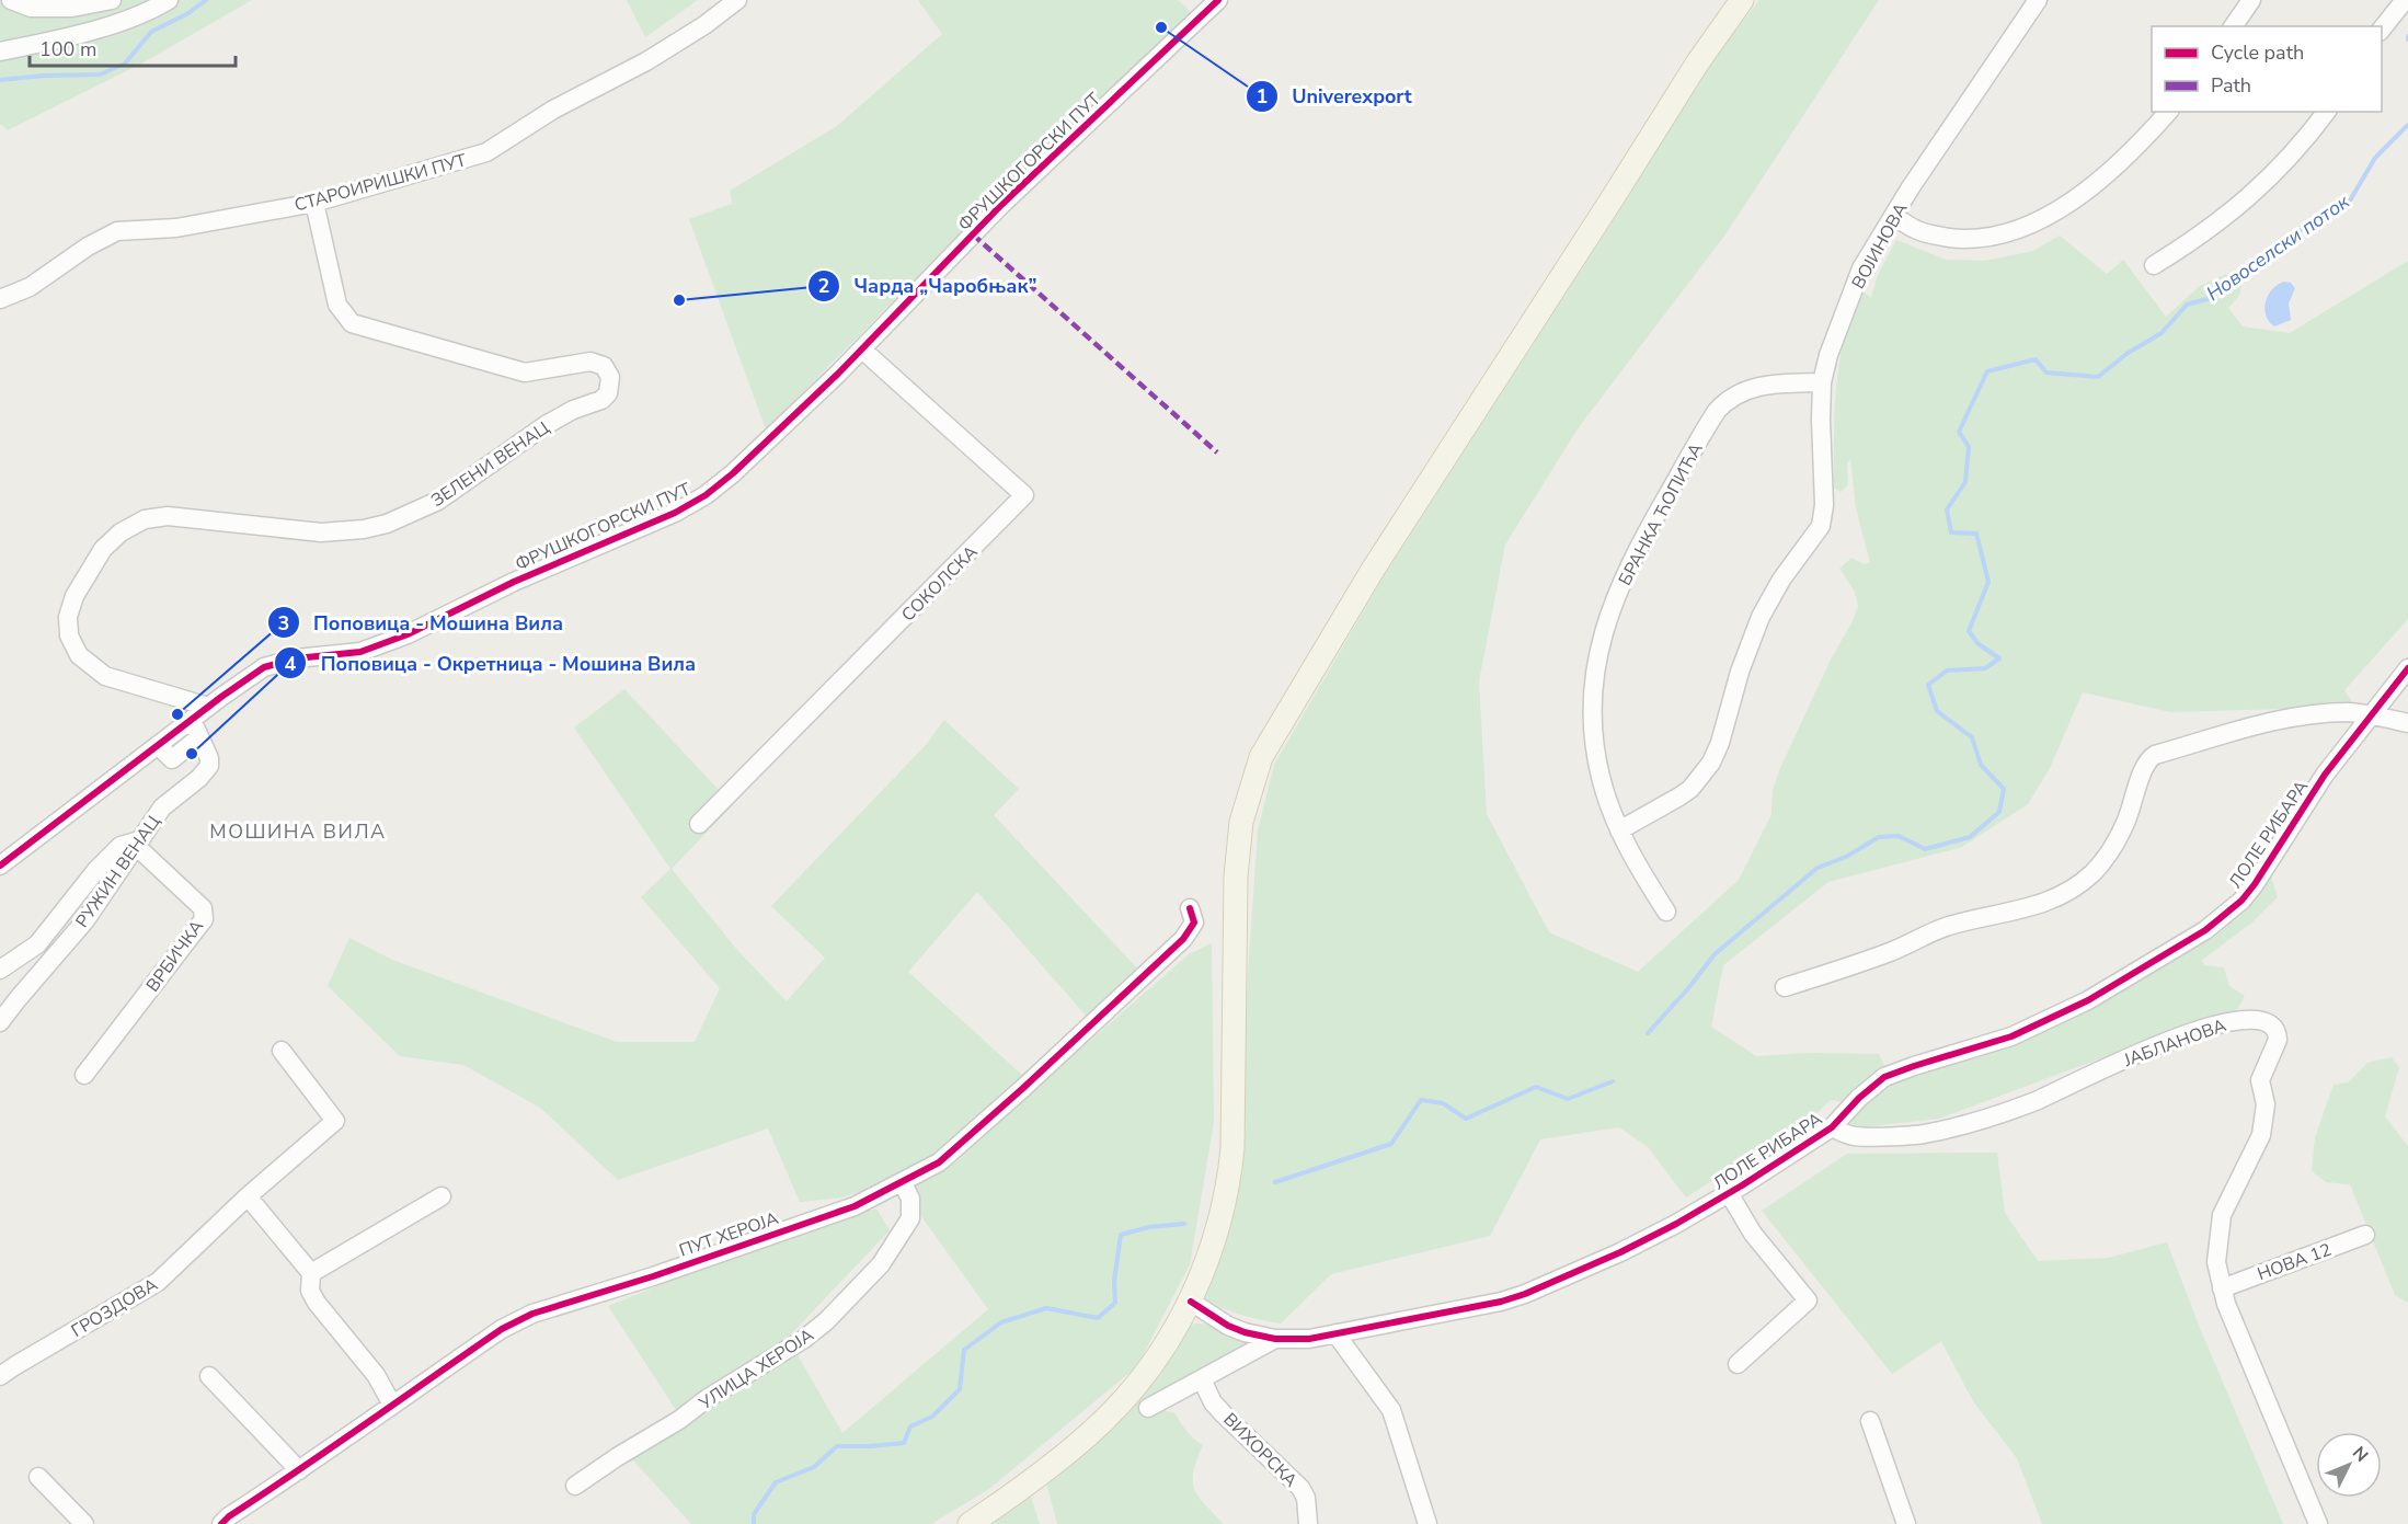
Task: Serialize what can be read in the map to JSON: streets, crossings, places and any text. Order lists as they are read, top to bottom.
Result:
{
  "streets": {
    "street": [
      "ФРУШКОГОРСКИ ПУТ",
      "СТАРОИРИШКИ ПУТ",
      "ВОЈИНОВА",
      "ЗЕЛЕНИ ВЕНАЦ",
      "БРАНКА ЋОПИЋА",
      "СОКОЛСКА",
      "ЛОЛЕ РИБАРА",
      "РУЖИН ВЕНАЦ",
      "ВРБИЧКА",
      "ЈАБЛАНОВА",
      "ПУТ ХЕРОЈА",
      "НОВА 12",
      "ГРОЗДОВА",
      "УЛИЦА ХЕРОЈА",
      "ВИХОРСКА"
    ]
  },
  "crossings": [
    ["ФРУШКОГОРСКИ ПУТ", "ЗЕЛЕНИ ВЕНАЦ"],
    ["ФРУШКОГОРСКИ ПУТ", "СОКОЛСКА"],
    ["ФРУШКОГОРСКИ ПУТ", "РУЖИН ВЕНАЦ"],
    ["СТАРОИРИШКИ ПУТ", "ЗЕЛЕНИ ВЕНАЦ"],
    ["ВОЈИНОВА", "БРАНКА ЋОПИЋА"],
    ["ЛОЛЕ РИБАРА", "ЈАБЛАНОВА"],
    ["РУЖИН ВЕНАЦ", "ВРБИЧКА"],
    ["ЈАБЛАНОВА", "НОВА 12"],
    ["ПУТ ХЕРОЈА", "УЛИЦА ХЕРОЈА"]
  ],
  "districts": ["МОШИНА ВИЛА"],
  "water": ["Новоселски поток"],
  "places": [
    "Univerexport",
    "Чарда „Чаробњак”",
    "Поповица - Мошина Вила",
    "Поповица - Окретница - Мошина Вила"
  ],
  "legend": ["Cycle path", "Path"],
  "scale_bar": "100 m",
  "north": "top right"
}
